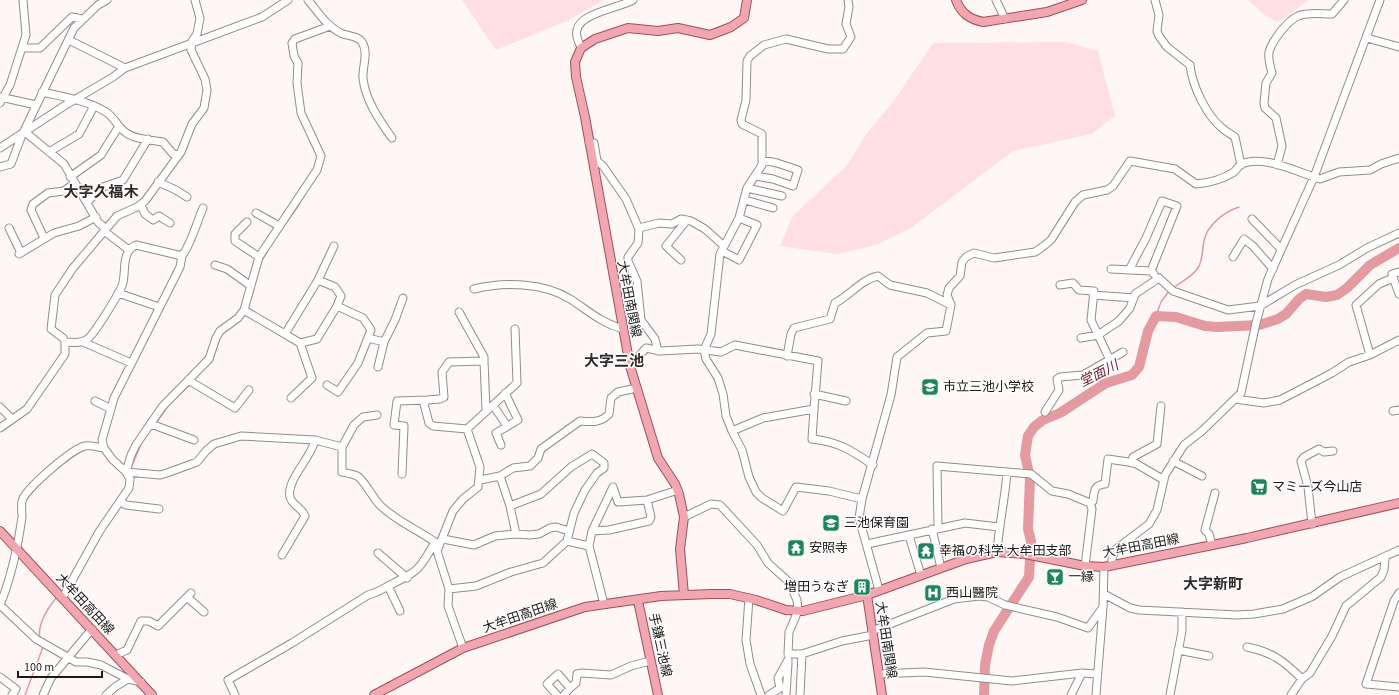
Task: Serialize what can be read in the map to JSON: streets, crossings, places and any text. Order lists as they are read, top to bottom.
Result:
{
  "streets": {
    "main road": ["大牟田南関線", "大牟田高田線", "手鎌三池線"]
  },
  "crossings": [
    ["大牟田南関線", "大牟田高田線"],
    ["大牟田高田線", "手鎌三池線"]
  ],
  "districts": ["大字久福木", "大字三池", "大字新町"],
  "water": ["堂面川"],
  "places": {
    "school or university": ["市立三池小学校", "三池保育園"],
    "supermarket": ["マミーズ今山店"],
    "temple": ["安照寺", "幸福の科学 大牟田支部"],
    "bar": ["一縁"],
    "building": ["増田うなぎ"],
    "hospital": ["西山醫院"]
  },
  "scale_bar": "100 m"
}
